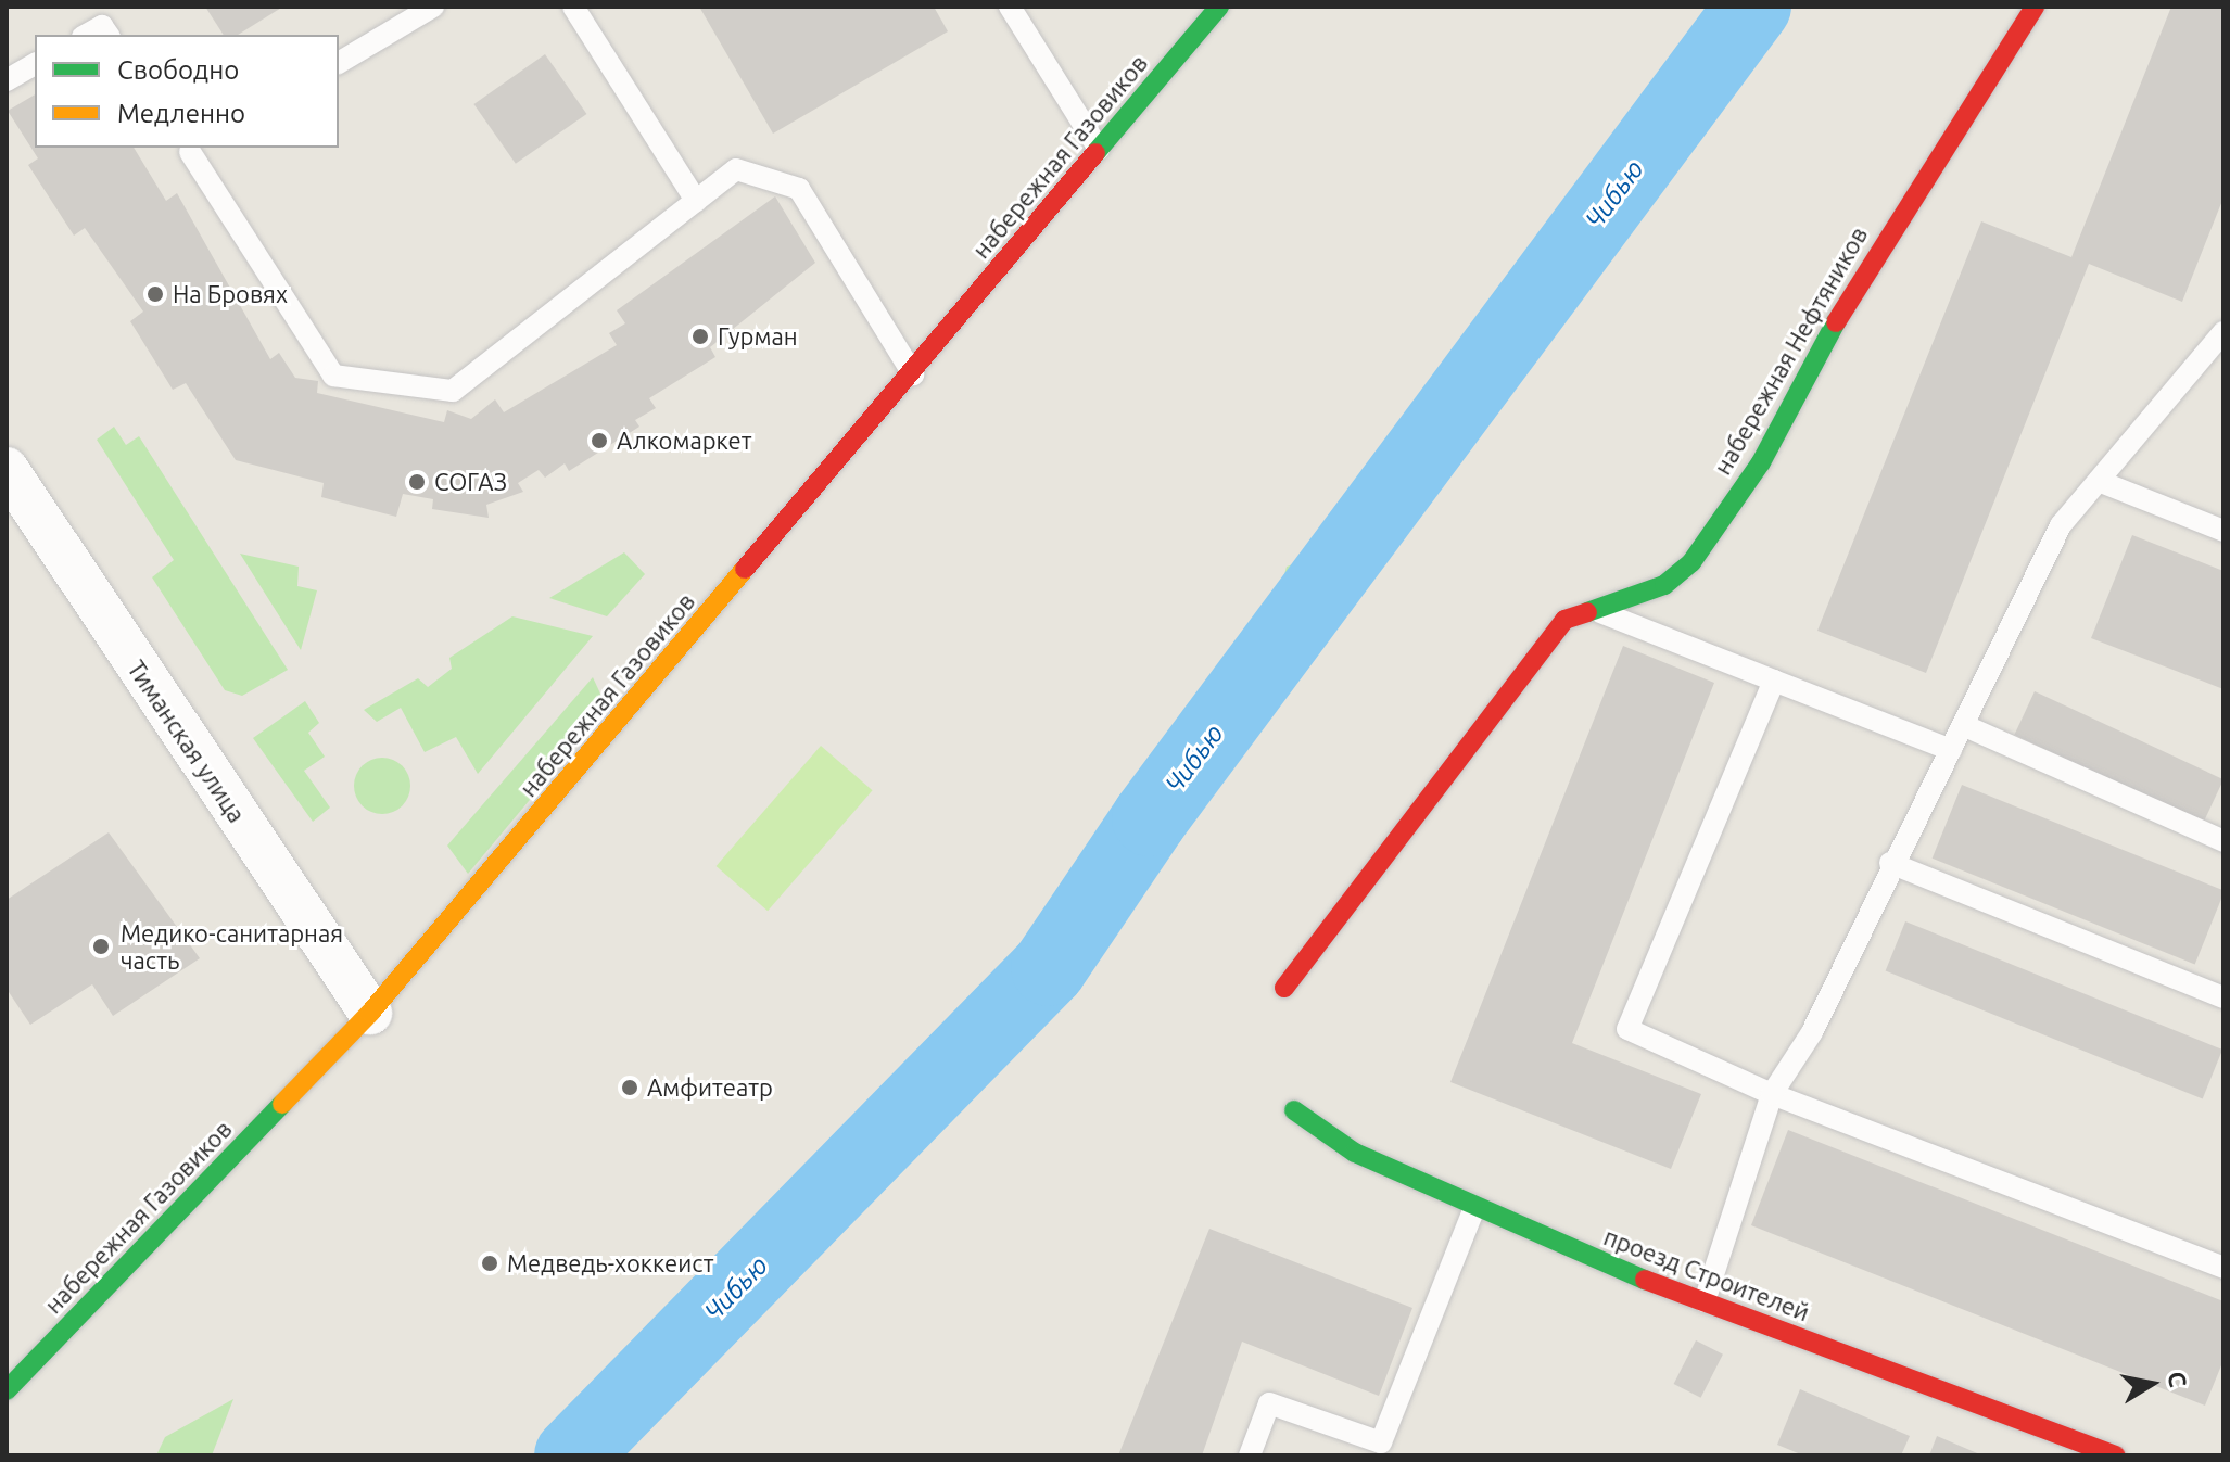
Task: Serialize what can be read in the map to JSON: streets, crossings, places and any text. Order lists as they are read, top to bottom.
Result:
{
  "streets": {
    "street": [
      "набережная Газовиков",
      "набережная Нефтяников",
      "Тиманская улица",
      "проезд Строителей"
    ]
  },
  "crossings": [
    ["набережная Газовиков", "Тиманская улица"]
  ],
  "water": ["Чибью"],
  "places": [
    "На Бровях",
    "Гурман",
    "Алкомаркет",
    "СОГАЗ",
    "Медико-санитарная часть",
    "Амфитеатр",
    "Медведь-хоккеист"
  ],
  "legend": ["Свободно", "Медленно"],
  "north": "right"
}
